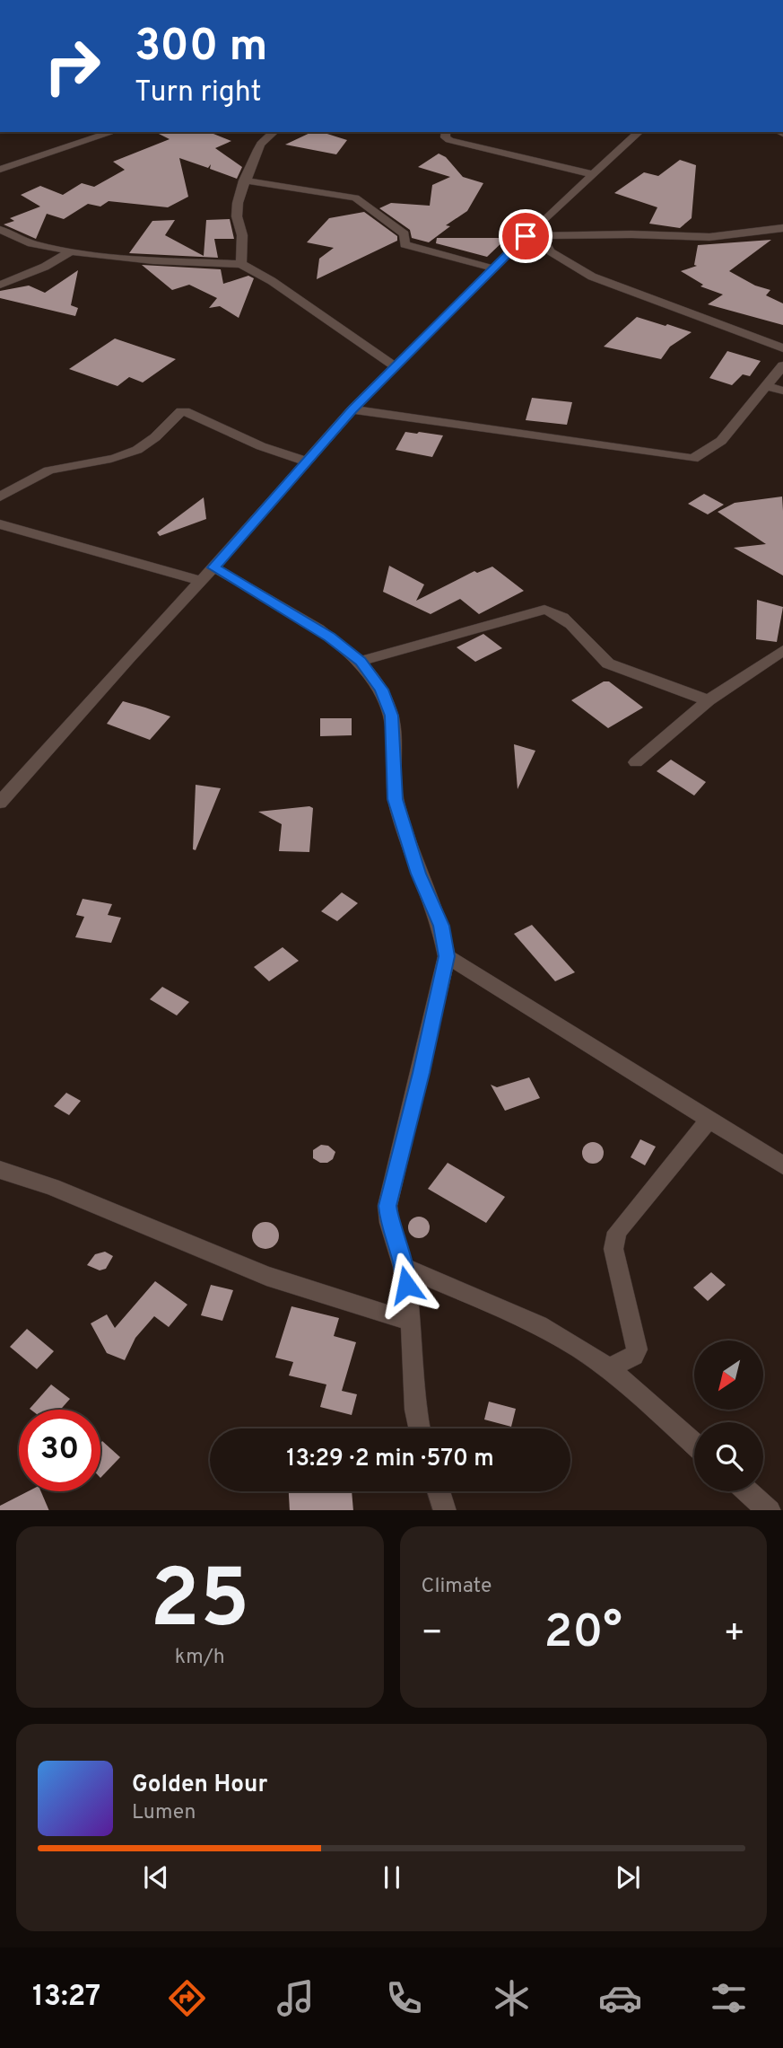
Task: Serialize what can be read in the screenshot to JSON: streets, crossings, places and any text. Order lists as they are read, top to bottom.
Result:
{
  "north": "bottom left",
  "page": {
    "turn": ["300 m", "Turn right"],
    "limit": "30",
    "trip": "13:29 · 2 min · 570 m",
    "tile": [
      ["25", "km/h"],
      "Climate"
    ],
    "heat": ["−", "20°", "+"],
    "song": ["Golden Hour", "Lumen"],
    "tabs": "13:27"
  }
}
